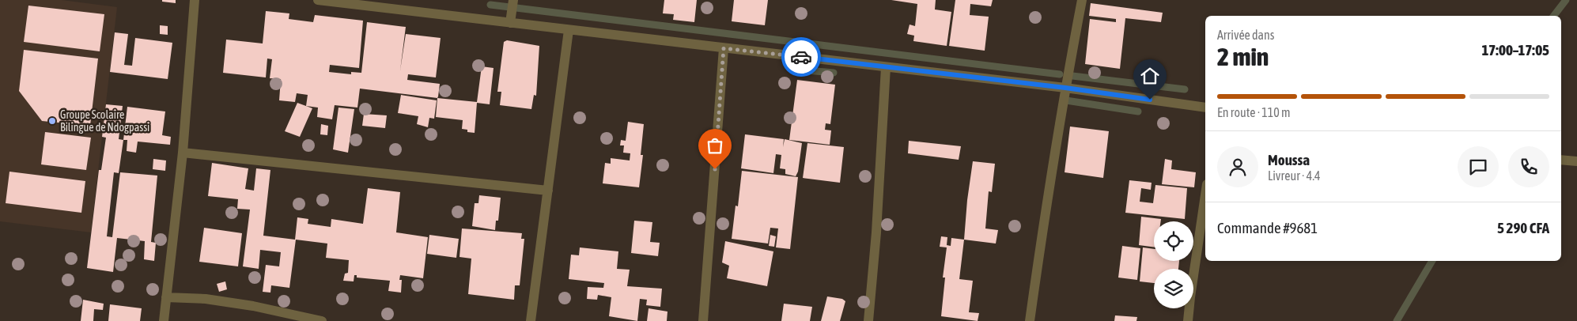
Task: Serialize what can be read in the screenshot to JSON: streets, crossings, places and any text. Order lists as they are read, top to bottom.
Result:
{
  "places": ["Groupe Scolaire Bilingue de Ndogpassi"],
  "page": {
    "heading": ["2 min", "Arrivée dans", "17:00–17:05"],
    "panel": [
      "Moussa",
      "Livreur · 4.4",
      "Commande #9681",
      "5 290 CFA"
    ],
    "bar": "En route · 110 m"
  }
}
